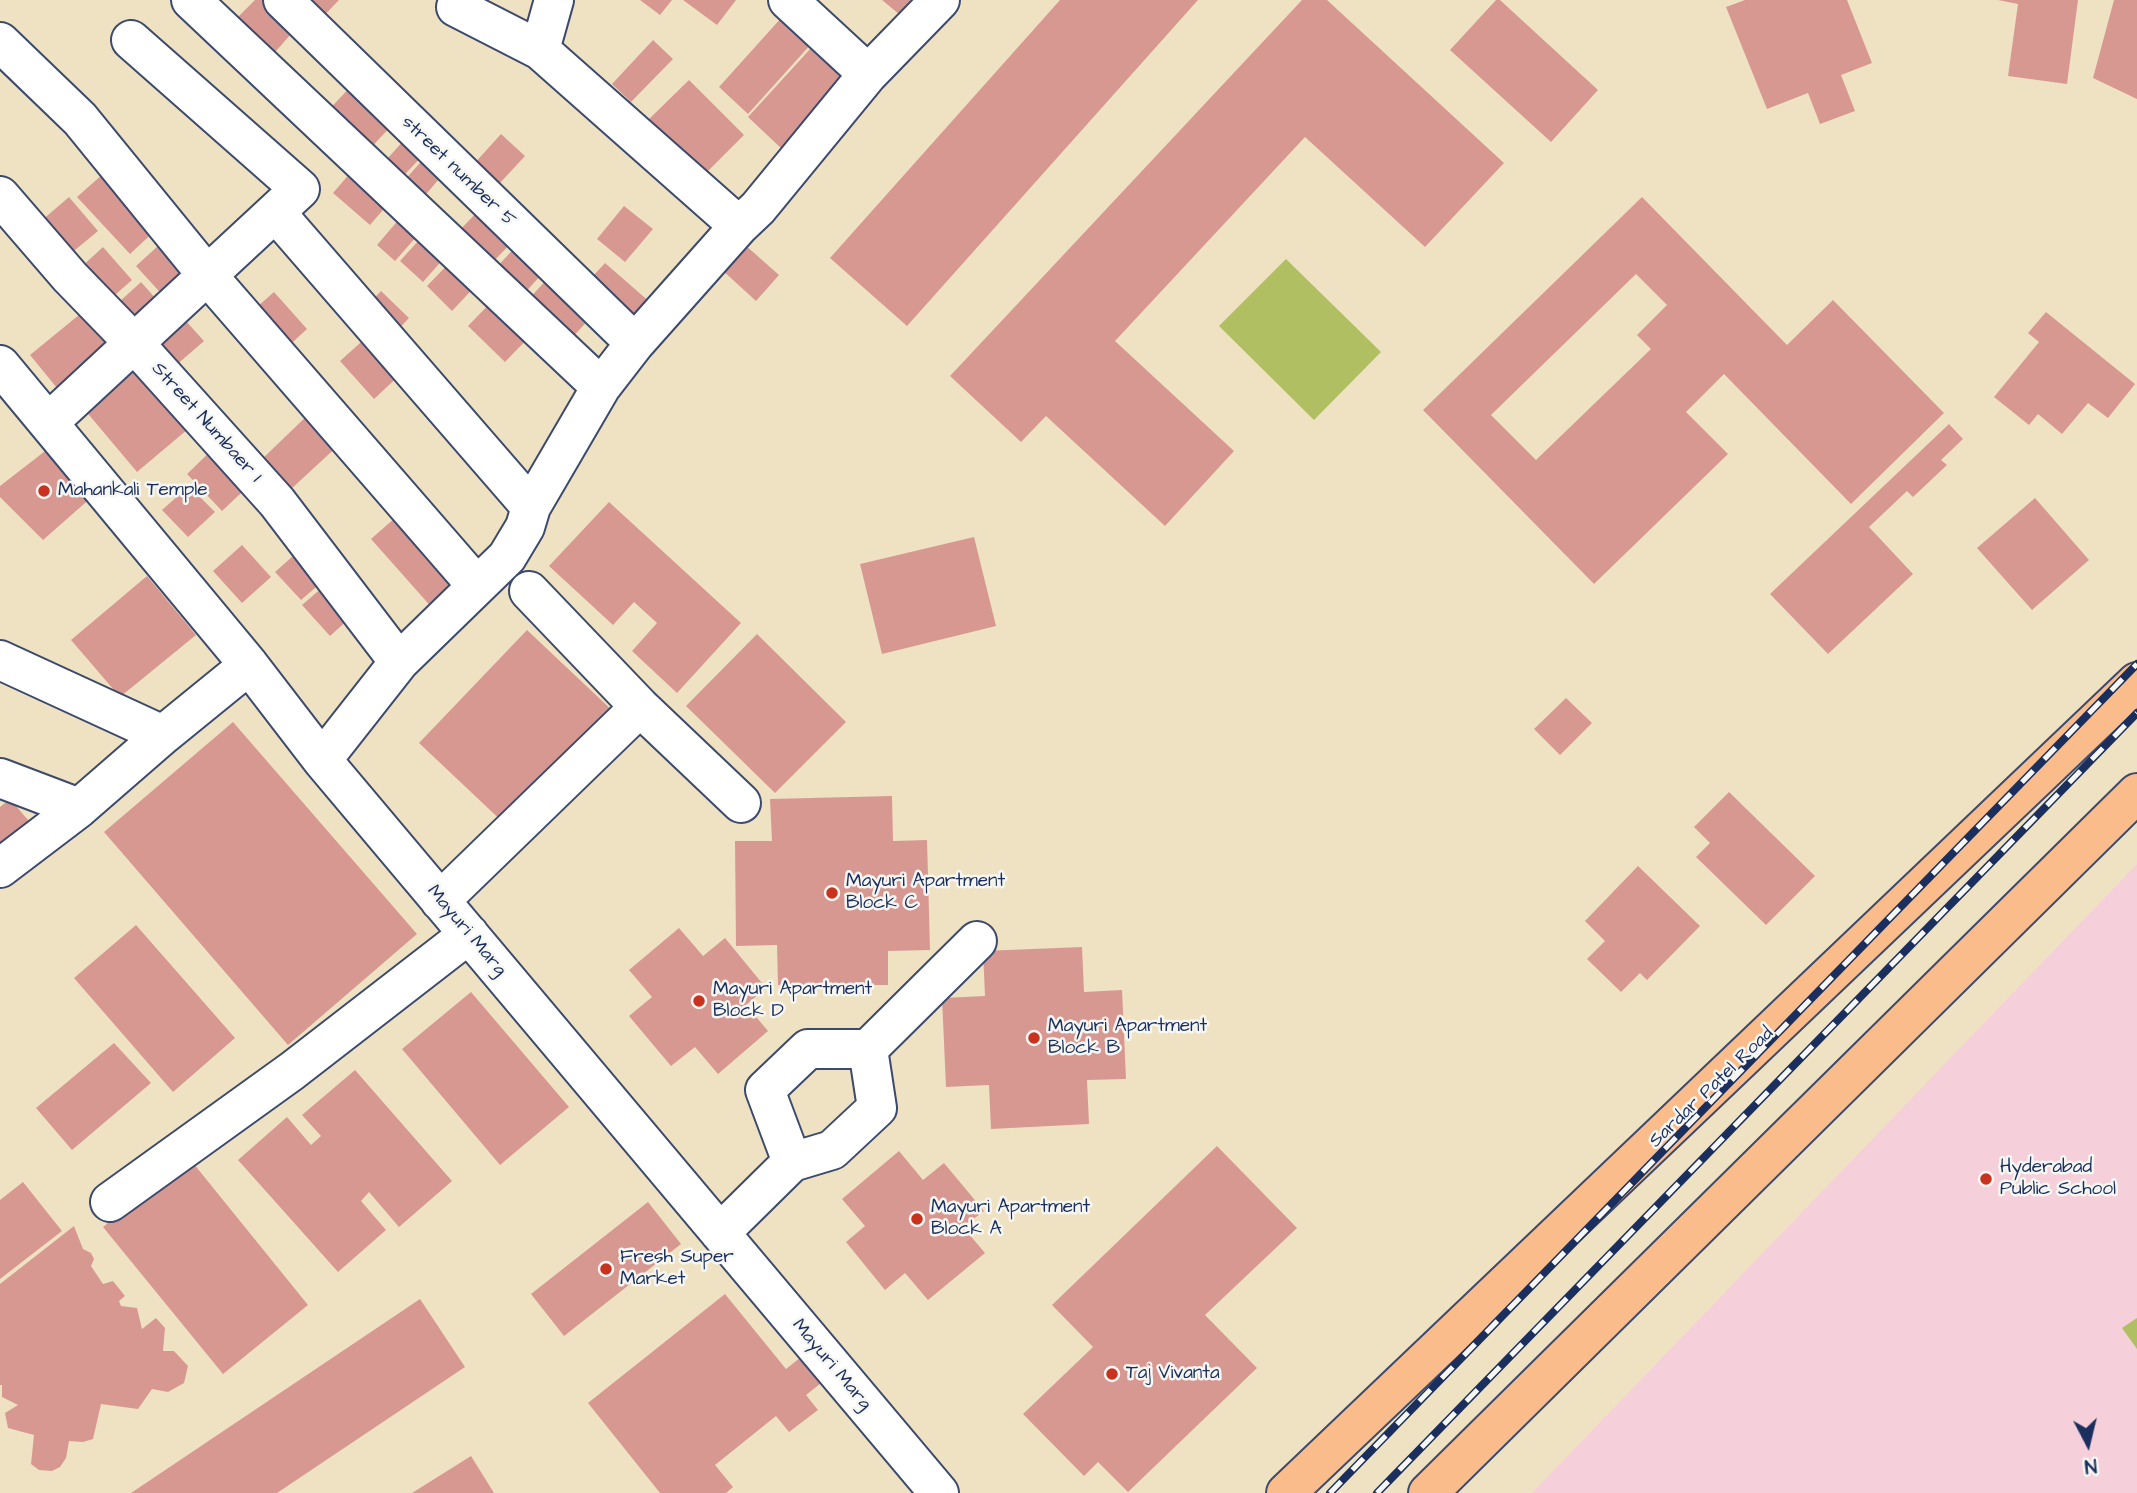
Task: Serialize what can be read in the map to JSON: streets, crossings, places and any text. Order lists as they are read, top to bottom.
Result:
{
  "streets": {
    "main road": ["Sardar Patel Road"],
    "street": ["street number 5", "Street Numbaer 1", "Mayuri Marg"]
  },
  "places": [
    "Mahankali Temple",
    "Mayuri Apartment Block C",
    "Mayuri Apartment Block D",
    "Mayuri Apartment Block B",
    "Hyderabad Public School",
    "Mayuri Apartment Block A",
    "Fresh Super Market",
    "Taj Vivanta"
  ],
  "north": "bottom"
}
